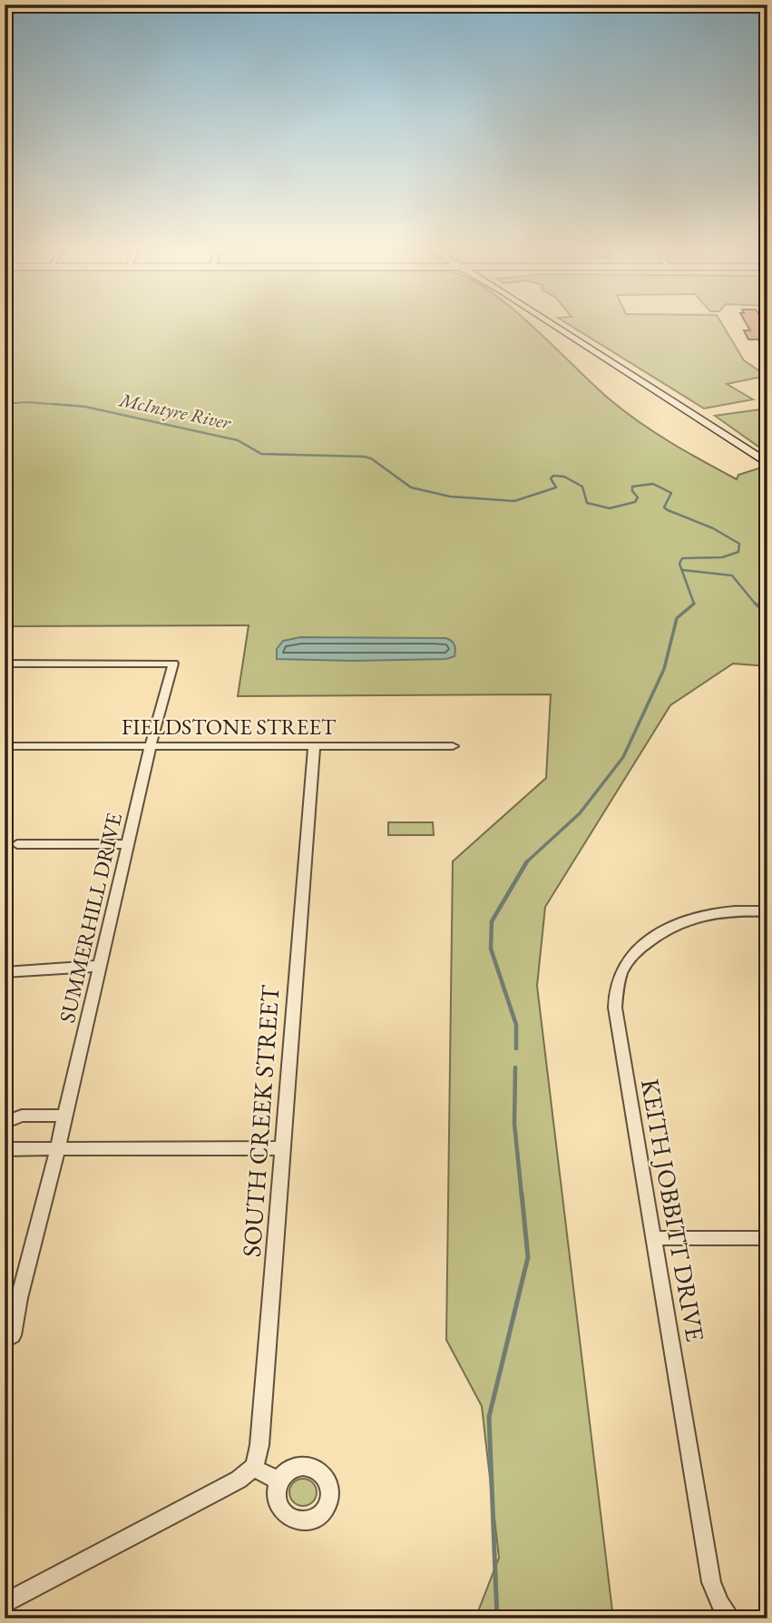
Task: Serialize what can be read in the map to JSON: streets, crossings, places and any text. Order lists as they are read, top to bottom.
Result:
{
  "streets": {
    "street": [
      "FIELDSTONE STREET",
      "SUMMERHILL DRIVE",
      "SOUTH CREEK STREET",
      "KEITH JOBBITT DRIVE"
    ]
  },
  "crossings": [
    ["FIELDSTONE STREET", "SUMMERHILL DRIVE"],
    ["FIELDSTONE STREET", "SOUTH CREEK STREET"]
  ],
  "water": ["McIntyre River"]
}
